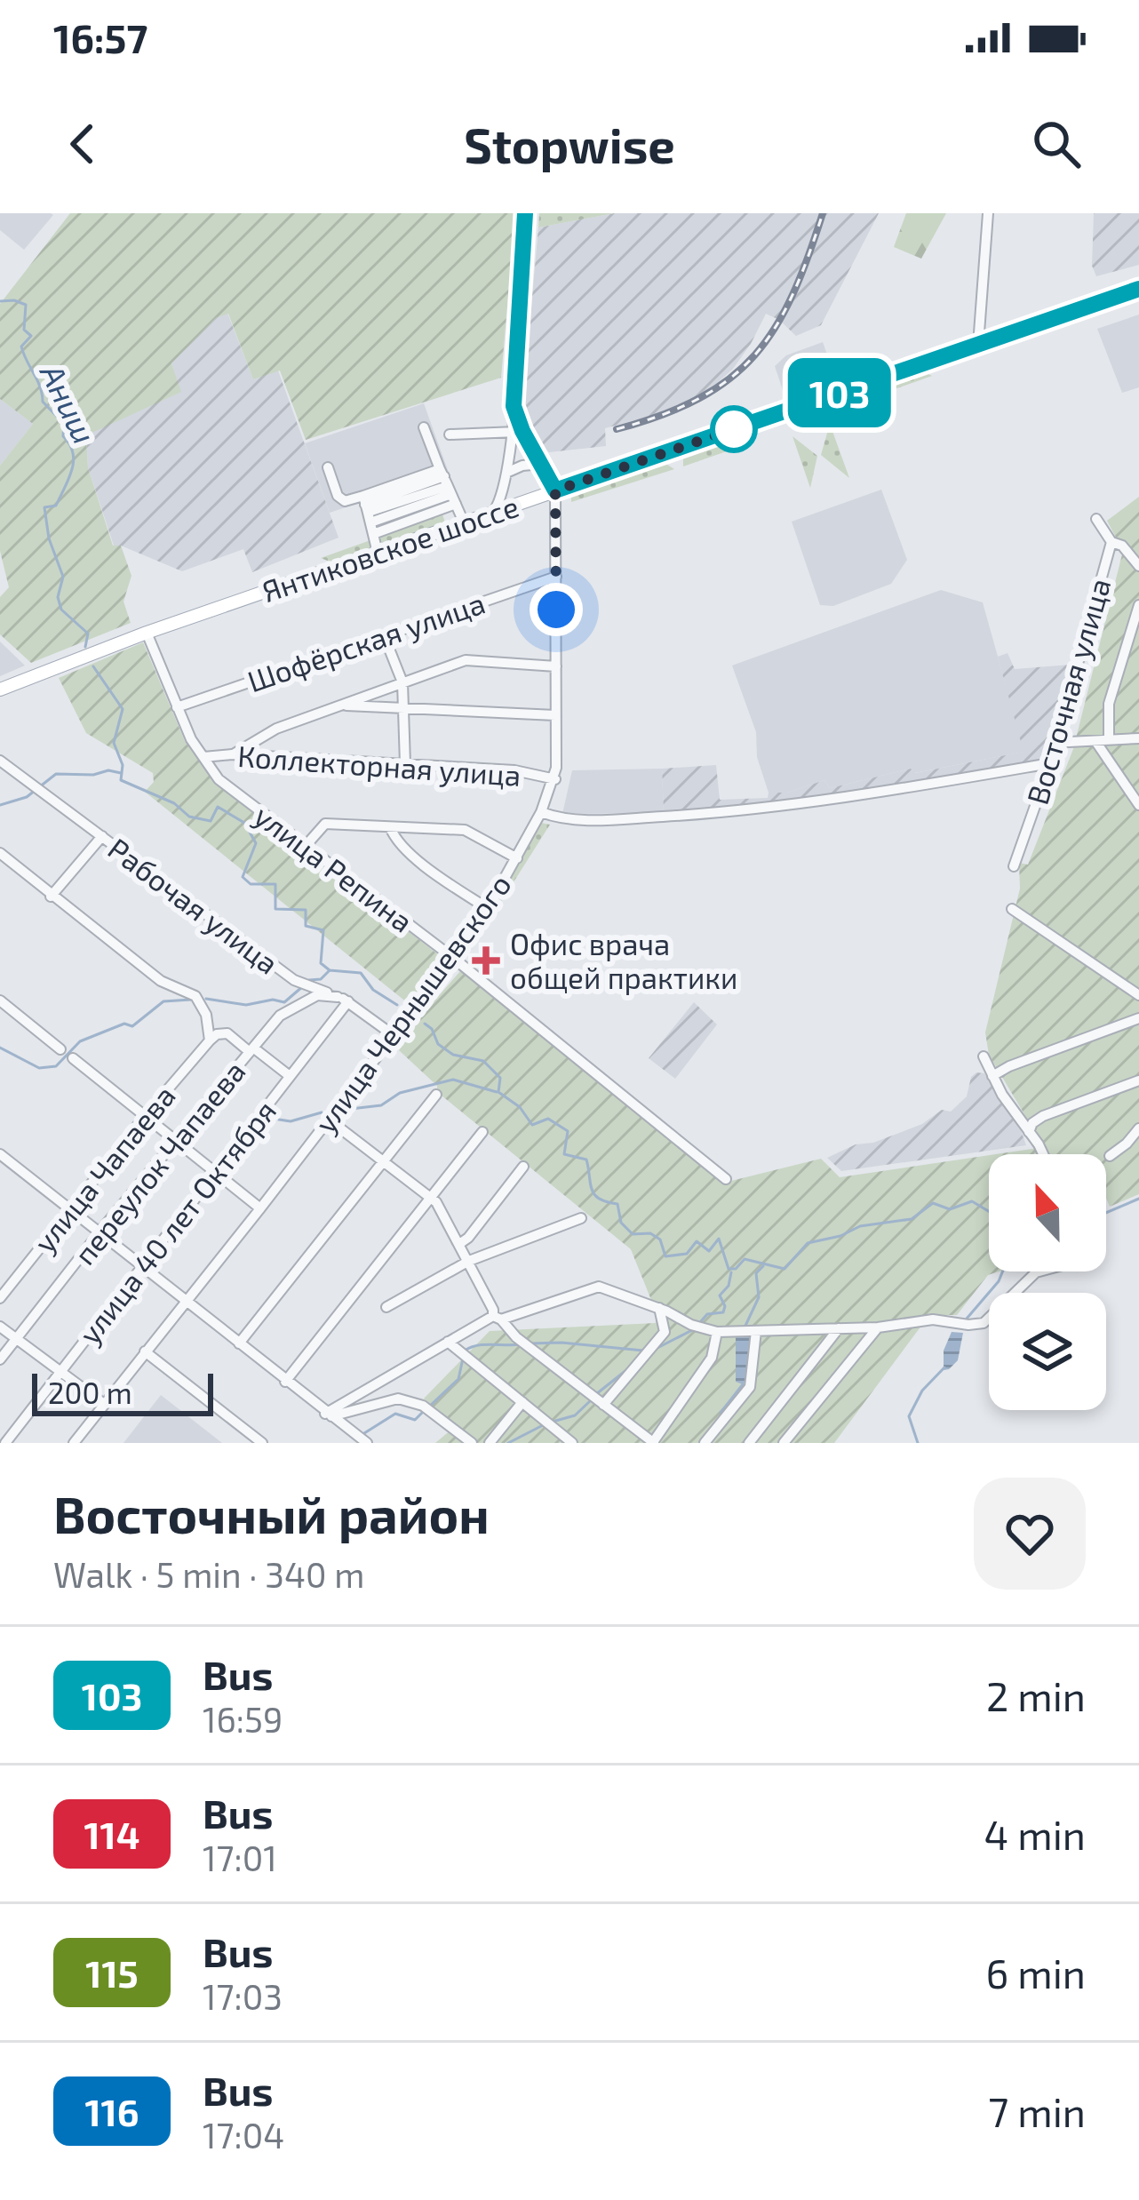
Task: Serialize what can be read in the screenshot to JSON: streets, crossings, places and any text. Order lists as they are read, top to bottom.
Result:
{
  "streets": {
    "main road": ["Янтиковское шоссе"],
    "street": [
      "Шофёрская улица",
      "Восточная улица",
      "Коллекторная улица",
      "улица Репина",
      "Рабочая улица",
      "улица Чернышевского",
      "переулок Чапаева",
      "улица Чапаева",
      "улица 40 лет Октября"
    ]
  },
  "crossings": [
    ["Янтиковское шоссе", "улица Репина"],
    ["Янтиковское шоссе", "улица Чернышевского"],
    ["Шофёрская улица", "улица Репина"],
    ["Шофёрская улица", "улица Чернышевского"],
    ["Коллекторная улица", "улица Репина"],
    ["Коллекторная улица", "улица Чернышевского"],
    ["улица Репина", "улица Чернышевского"],
    ["Рабочая улица", "улица Чернышевского"],
    ["Рабочая улица", "переулок Чапаева"],
    ["Рабочая улица", "улица 40 лет Октября"],
    ["переулок Чапаева", "улица 40 лет Октября"]
  ],
  "water": ["Аниш"],
  "places": {
    "health": ["Офис врача общей практики"]
  },
  "lines": ["bus line 103"],
  "scale_bar": "200 m",
  "north": "top",
  "page": {
    "status": "16:57",
    "header": "Stopwise",
    "on_map": "103",
    "scale": "200 m",
    "heading": ["Восточный район", "Walk · 5 min · 340 m"],
    "list": [
      {
        "mark": "103",
        "name": "Bus",
        "note": "16:59",
        "value": "2 min"
      },
      {
        "mark": "114",
        "name": "Bus",
        "note": "17:01",
        "value": "4 min"
      },
      {
        "mark": "115",
        "name": "Bus",
        "note": "17:03",
        "value": "6 min"
      },
      {
        "mark": "116",
        "name": "Bus",
        "note": "17:04",
        "value": "7 min"
      }
    ]
  }
}
